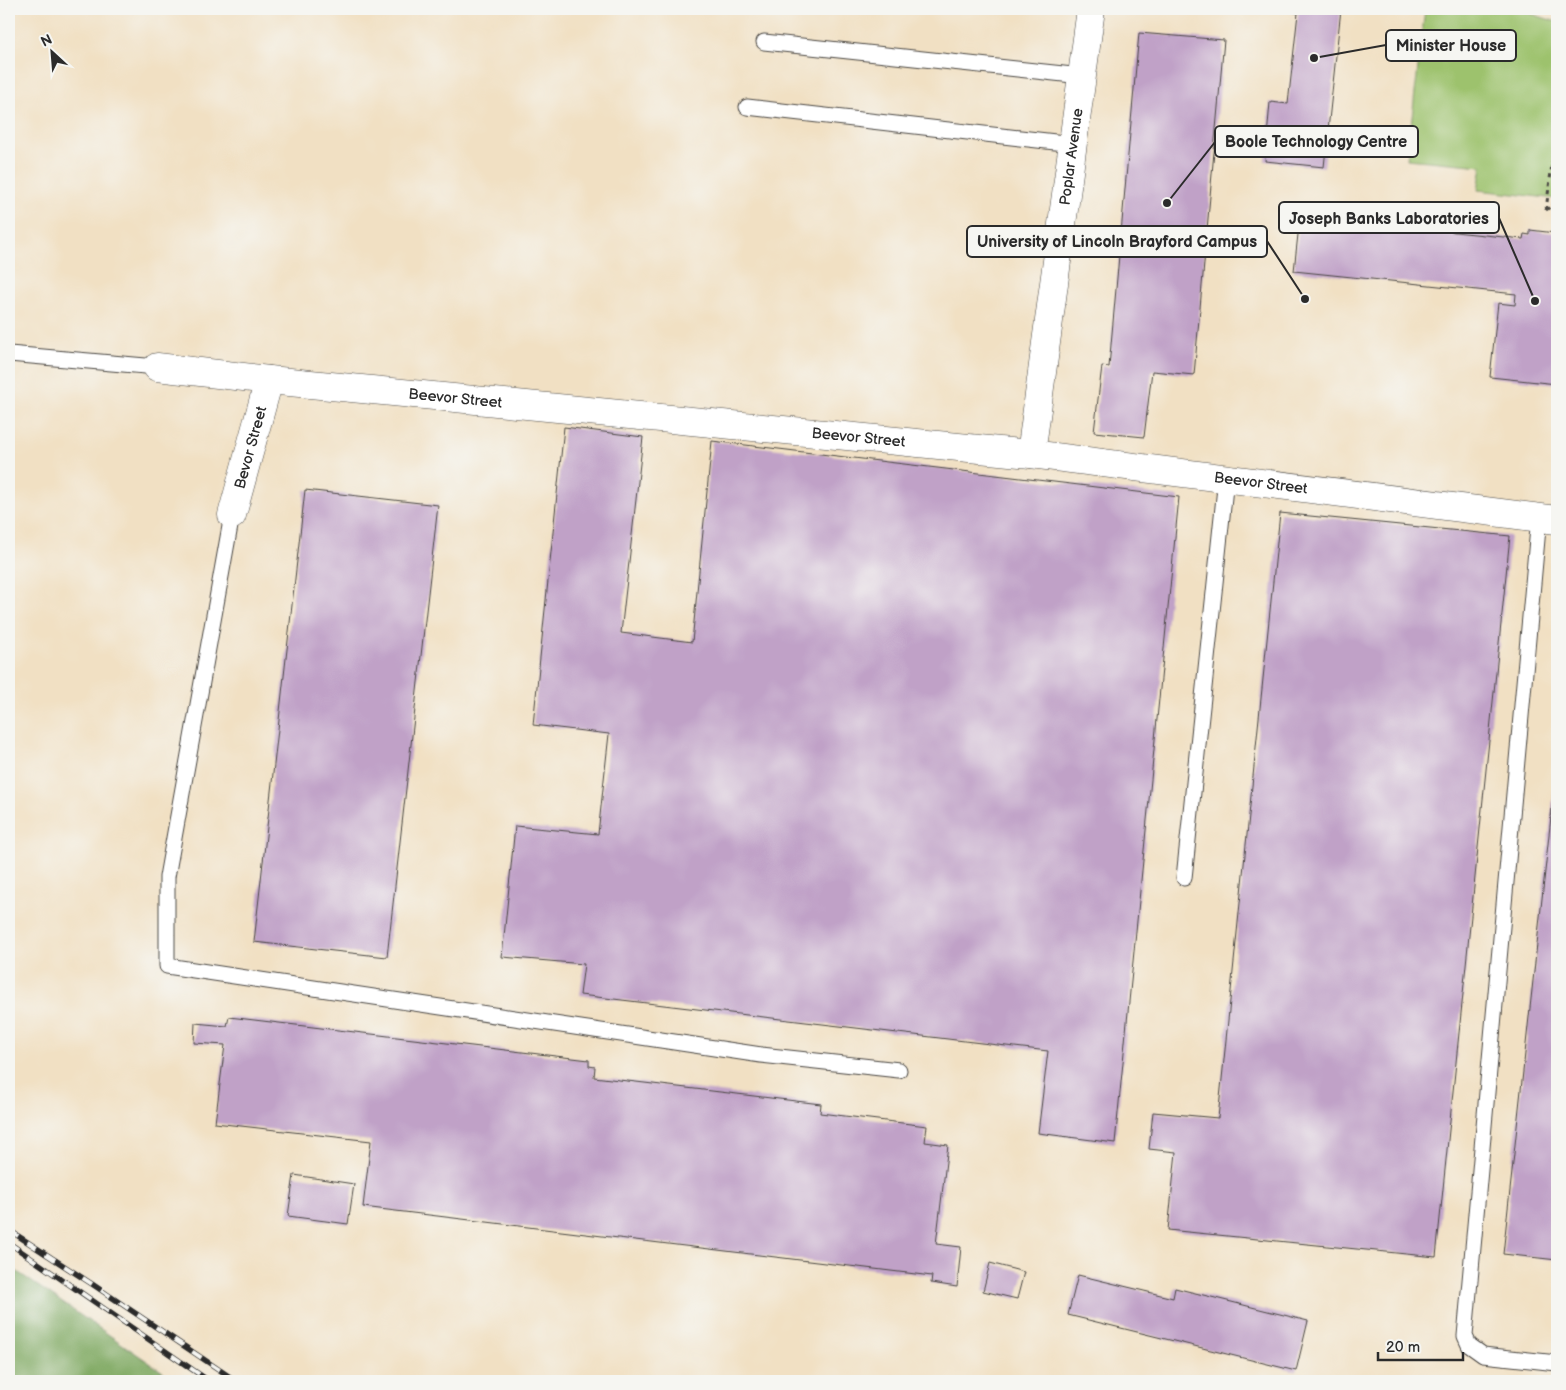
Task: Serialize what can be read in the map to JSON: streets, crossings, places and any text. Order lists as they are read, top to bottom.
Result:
{
  "streets": {
    "street": ["Poplar Avenue", "Beevor Street", "Bevor Street"]
  },
  "crossings": [
    ["Poplar Avenue", "Beevor Street"],
    ["Beevor Street", "Bevor Street"]
  ],
  "places": [
    "Minister House",
    "Boole Technology Centre",
    "University of Lincoln Brayford Campus",
    "Joseph Banks Laboratories"
  ],
  "scale_bar": "20 m",
  "north": "top left"
}
